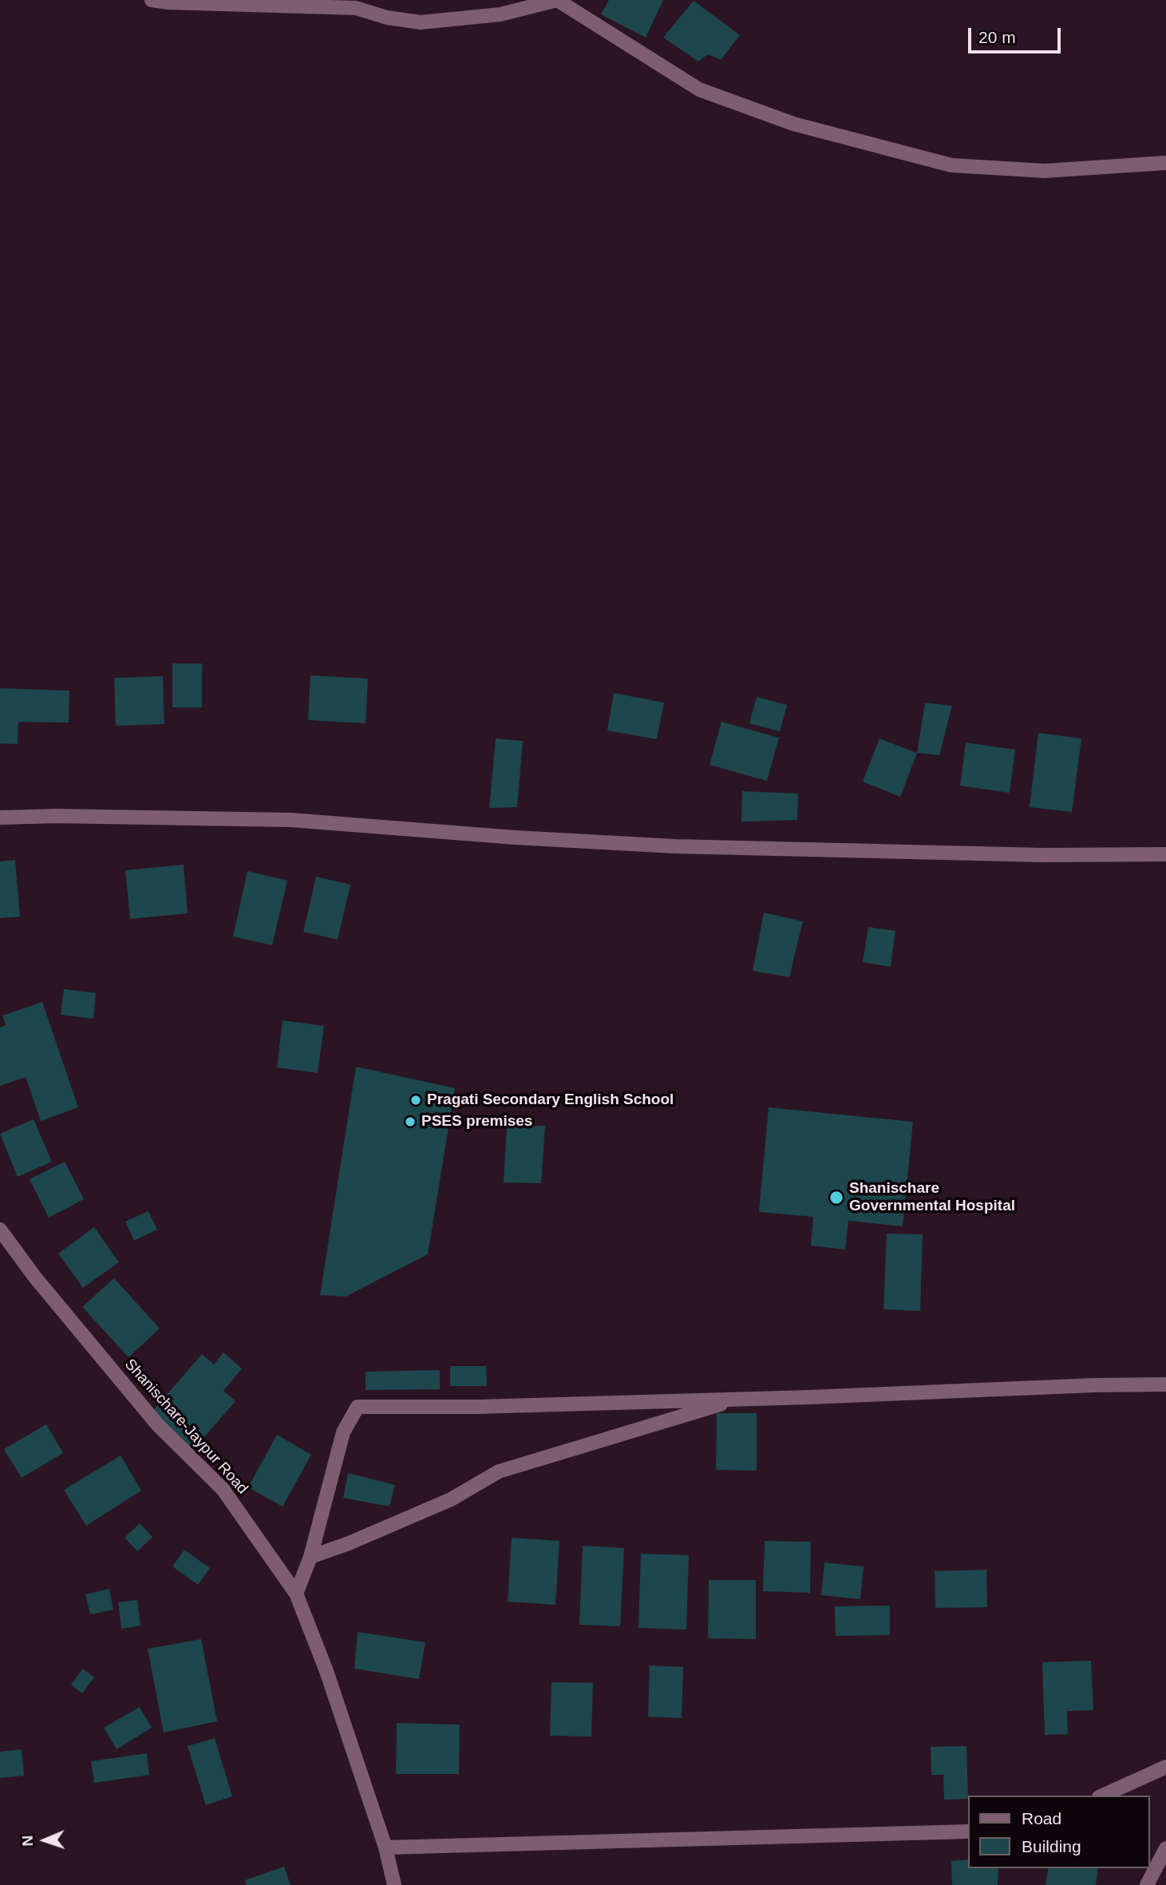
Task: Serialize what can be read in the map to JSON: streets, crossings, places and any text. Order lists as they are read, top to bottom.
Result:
{
  "streets": {
    "street": ["Shanischare-Jaypur Road"]
  },
  "places": ["Pragati Secondary English School", "PSES premises", "Shanischare Governmental Hospital"],
  "legend": ["Road", "Building"],
  "scale_bar": "20 m",
  "north": "left"
}
